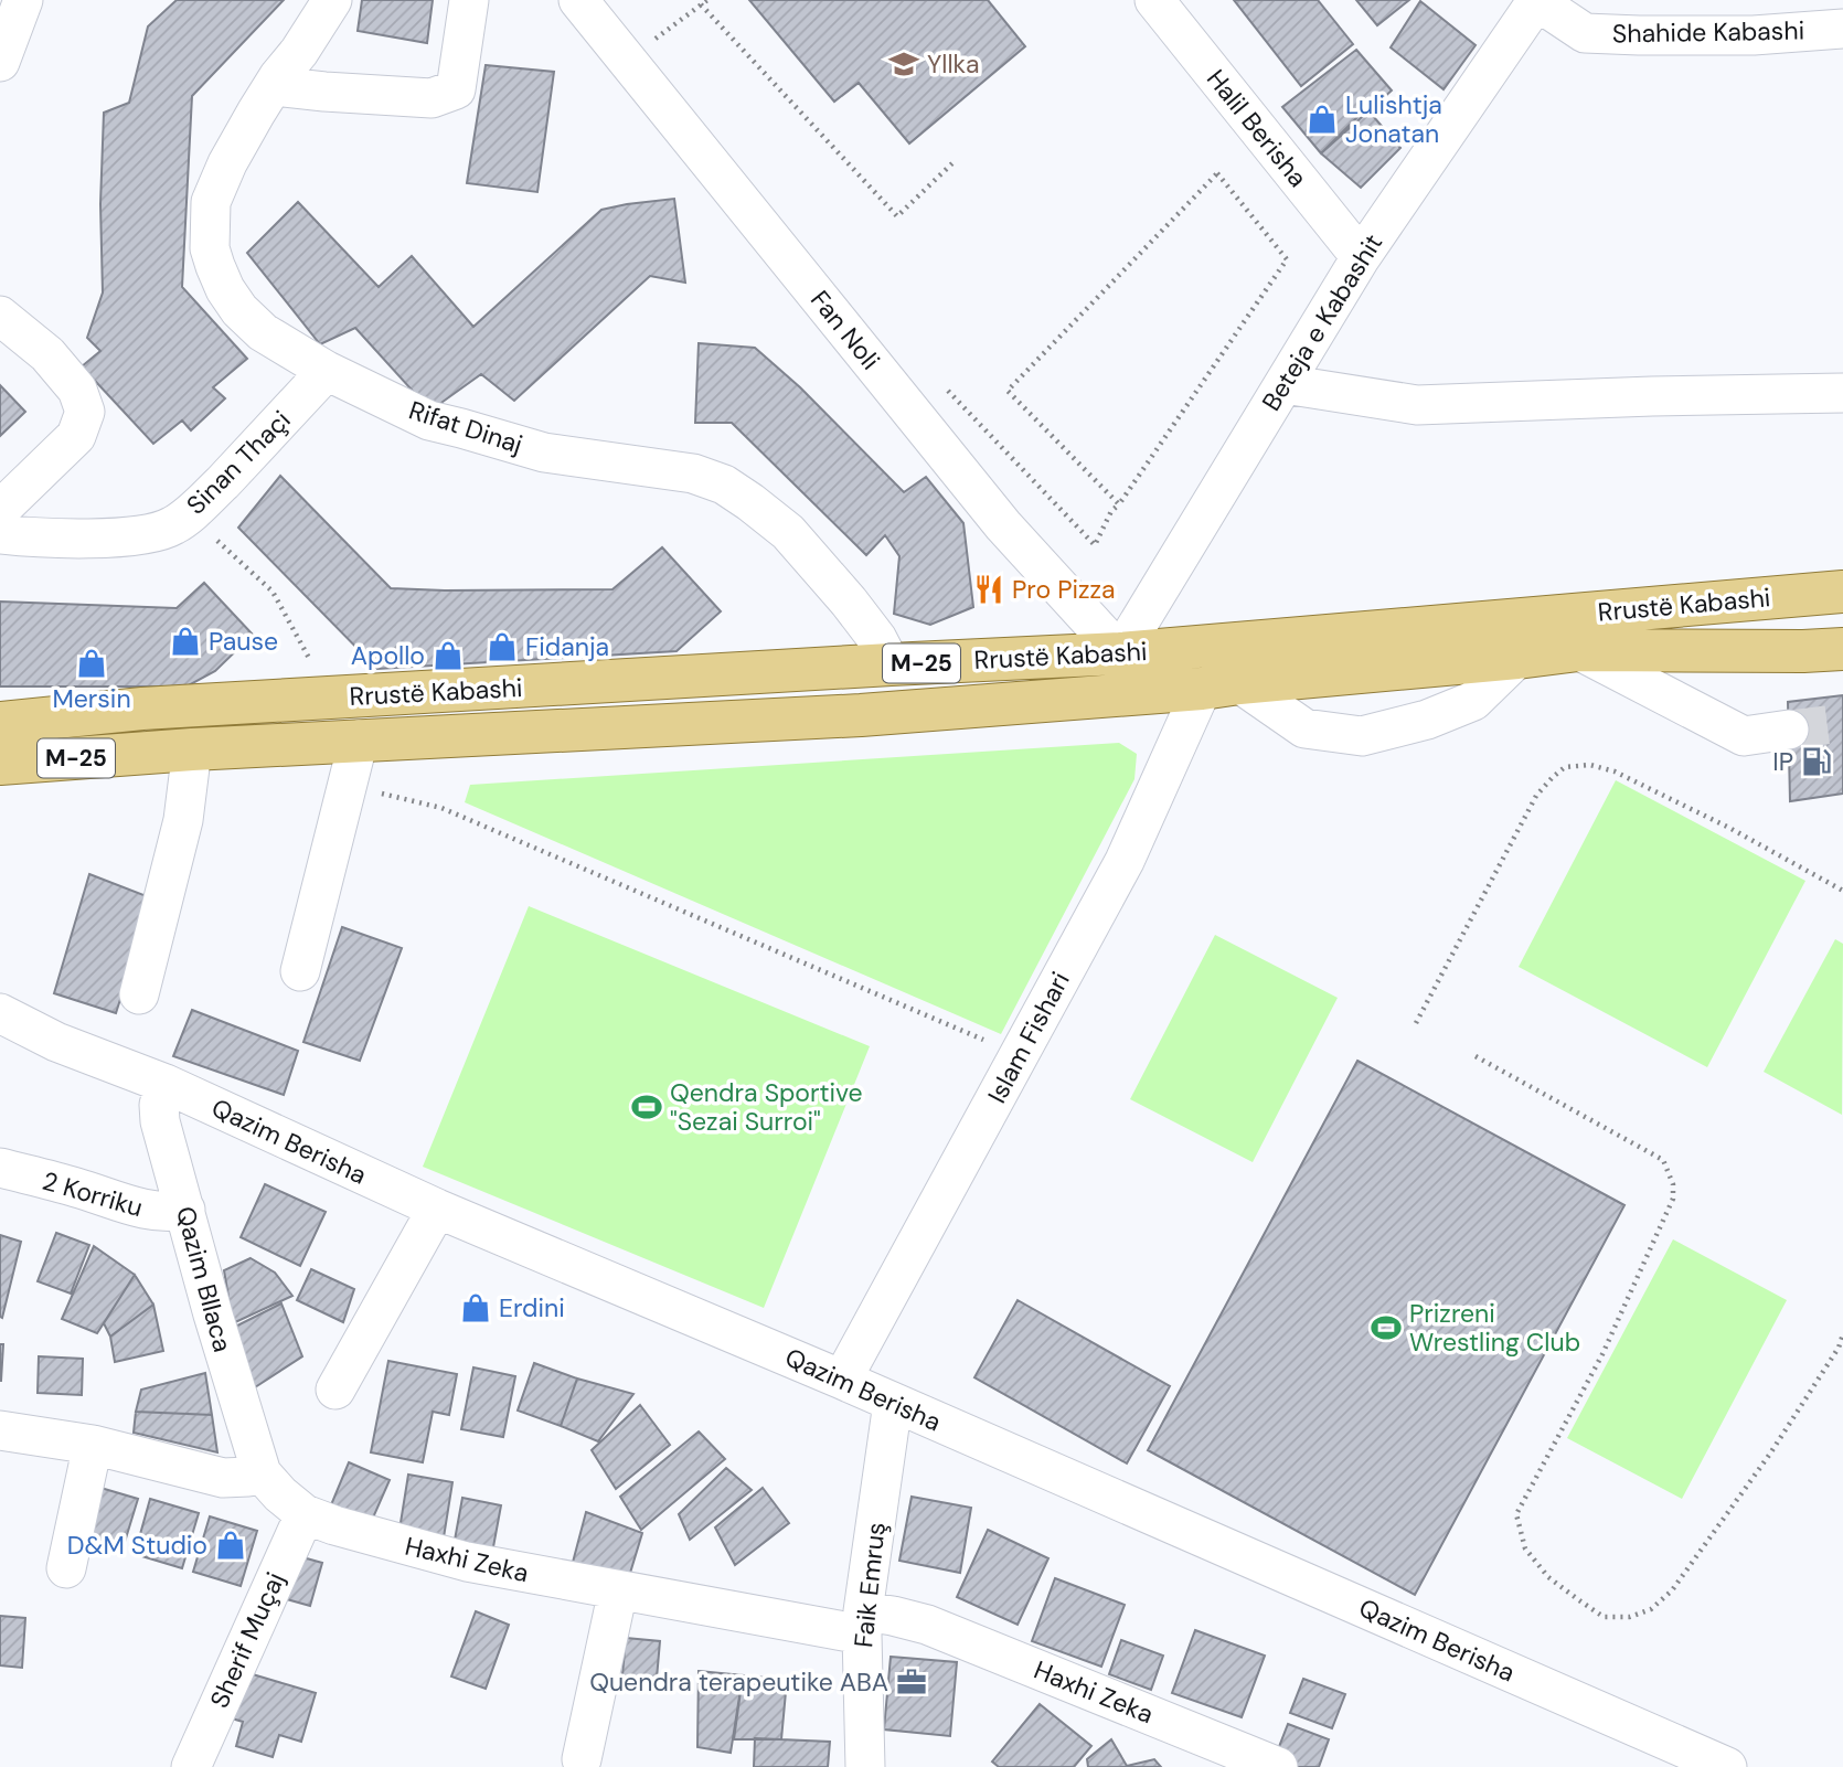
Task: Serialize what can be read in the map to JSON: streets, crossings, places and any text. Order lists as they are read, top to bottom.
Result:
{
  "streets": {
    "main road": ["Rrustë Kabashi", "M-25"],
    "street": [
      "Shahide Kabashi",
      "Halil Berisha",
      "Beteja e Kabashit",
      "Fan Noli",
      "Rifat Dinaj",
      "Sinan Thaçi",
      "Islam Fishari",
      "Qazim Berisha",
      "2 Korriku",
      "Qazim Bllaca",
      "Haxhi Zeka",
      "Faik Emruş",
      "Sherif Muçaj"
    ]
  },
  "crossings": [
    ["Shahide Kabashi", "Beteja e Kabashit"],
    ["Halil Berisha", "Beteja e Kabashit"],
    ["Beteja e Kabashit", "Fan Noli"],
    ["Beteja e Kabashit", "Rrustë Kabashi"],
    ["Fan Noli", "Rrustë Kabashi"],
    ["Rifat Dinaj", "Sinan Thaçi"],
    ["Rifat Dinaj", "Rrustë Kabashi"],
    ["Rrustë Kabashi", "M-25"],
    ["Rrustë Kabashi", "Islam Fishari"],
    ["Islam Fishari", "Qazim Berisha"],
    ["Qazim Berisha", "Qazim Bllaca"],
    ["Qazim Berisha", "Faik Emruş"],
    ["2 Korriku", "Qazim Bllaca"],
    ["Qazim Bllaca", "Haxhi Zeka"],
    ["Haxhi Zeka", "Faik Emruş"],
    ["Haxhi Zeka", "Sherif Muçaj"]
  ],
  "places": {
    "school or university": ["Yllka"],
    "shop": [
      "Lulishtja Jonatan",
      "Pause",
      "Fidanja",
      "Apollo",
      "Mersin",
      "Erdini",
      "D&M Studio"
    ],
    "restaurant": ["Pro Pizza"],
    "fuel station": ["IP"],
    "sports": ["Qendra Sportive \"Sezai Surroi\"", "Prizreni Wrestling Club"],
    "office": ["Quendra terapeutike ABA"]
  }
}
